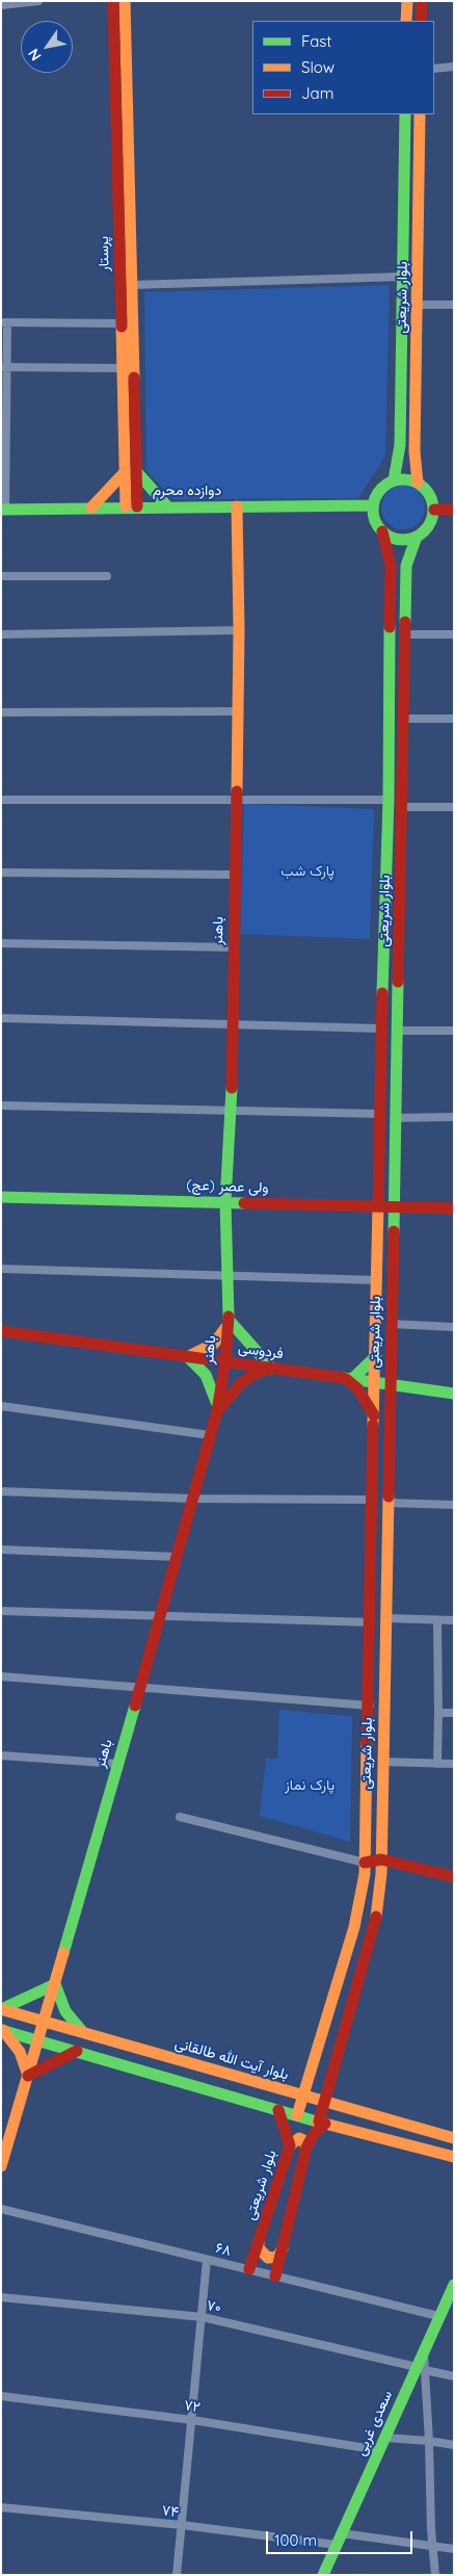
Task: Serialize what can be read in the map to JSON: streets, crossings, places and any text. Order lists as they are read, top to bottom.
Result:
{
  "streets": {
    "main road": [
      "پرستار",
      "بلوار شریعتی",
      "دوازده محرم",
      "باهنر",
      "ولی عصر (عج)",
      "فردوسی",
      "بلوار آیت الله طالقانی",
      "سعدی غربی"
    ],
    "street": [
      "۶۸",
      "۷۰",
      "۷۲",
      "۷۴"
    ]
  },
  "crossings": [
    ["پرستار", "دوازده محرم"],
    ["بلوار شریعتی", "دوازده محرم"],
    ["بلوار شریعتی", "ولی عصر (عج)"],
    ["بلوار شریعتی", "فردوسی"],
    ["بلوار شریعتی", "بلوار آیت الله طالقانی"],
    ["بلوار شریعتی", "۶۸"],
    ["دوازده محرم", "باهنر"],
    ["باهنر", "ولی عصر (عج)"],
    ["باهنر", "فردوسی"],
    ["باهنر", "بلوار آیت الله طالقانی"],
    ["۶۸", "سعدی غربی"],
    ["۷۰", "سعدی غربی"],
    ["۷۲", "سعدی غربی"],
    ["سعدی غربی", "۷۴"]
  ],
  "parks": ["پارک شب", "پارک نماز"],
  "legend": ["Fast", "Slow", "Jam"],
  "scale_bar": "100 m",
  "north": "bottom left"
}
